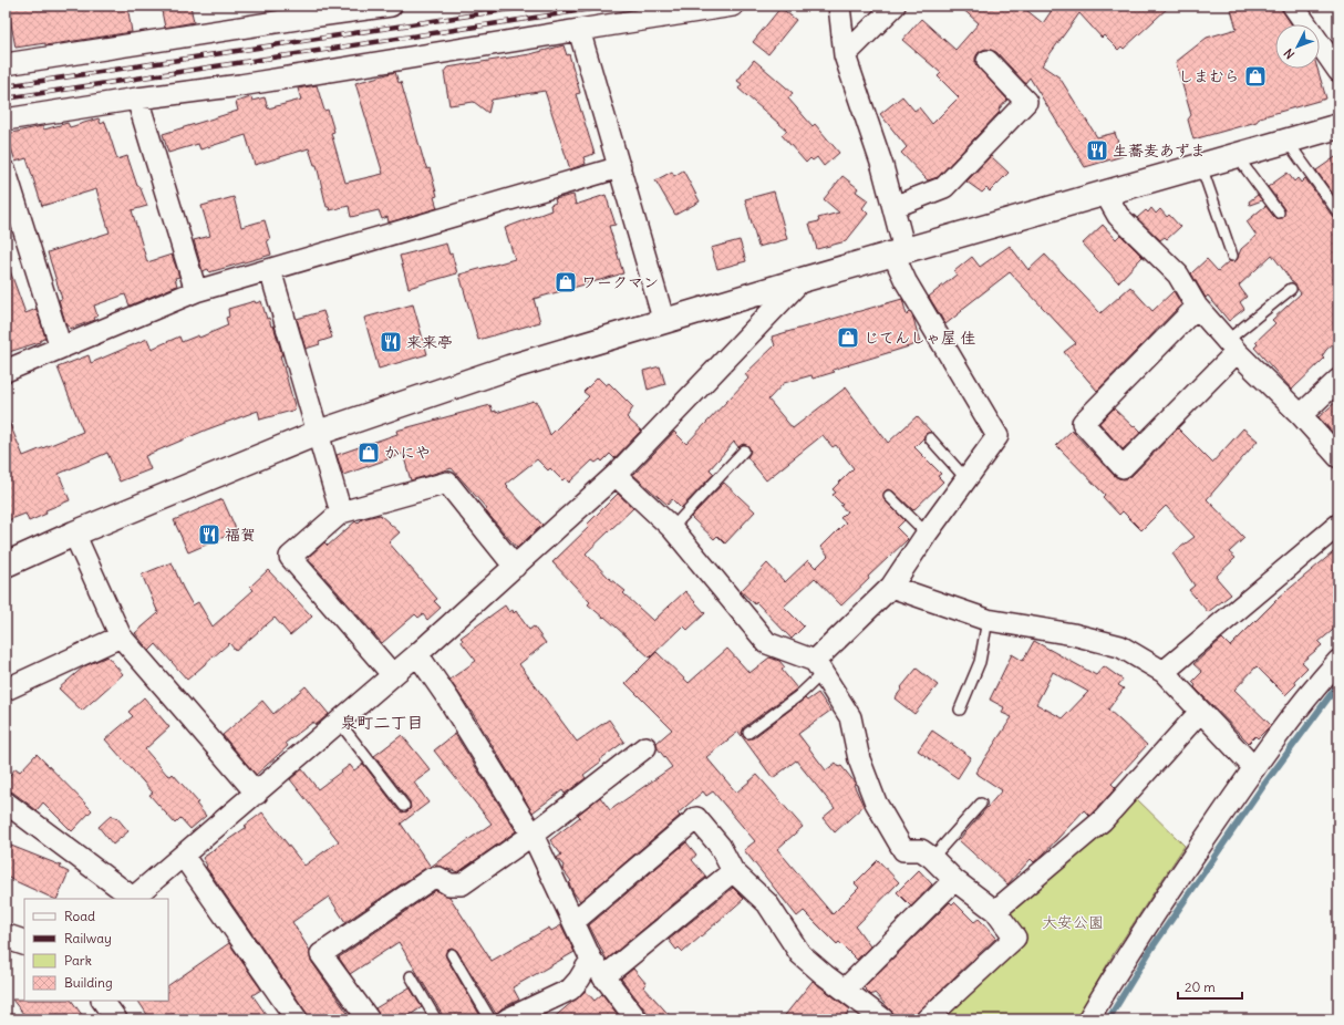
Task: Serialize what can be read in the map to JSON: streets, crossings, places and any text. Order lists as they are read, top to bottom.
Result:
{
  "districts": ["泉町二丁目"],
  "parks": ["大安公園"],
  "places": {
    "shop": [
      "しまむら",
      "ワークマン",
      "じてんしゃ屋 佳",
      "かにや"
    ],
    "restaurant": ["生蕎麦あずま", "来来亭", "福賀"]
  },
  "legend": [
    "Road",
    "Railway",
    "Park",
    "Building"
  ],
  "scale_bar": "20 m",
  "north": "bottom left"
}
